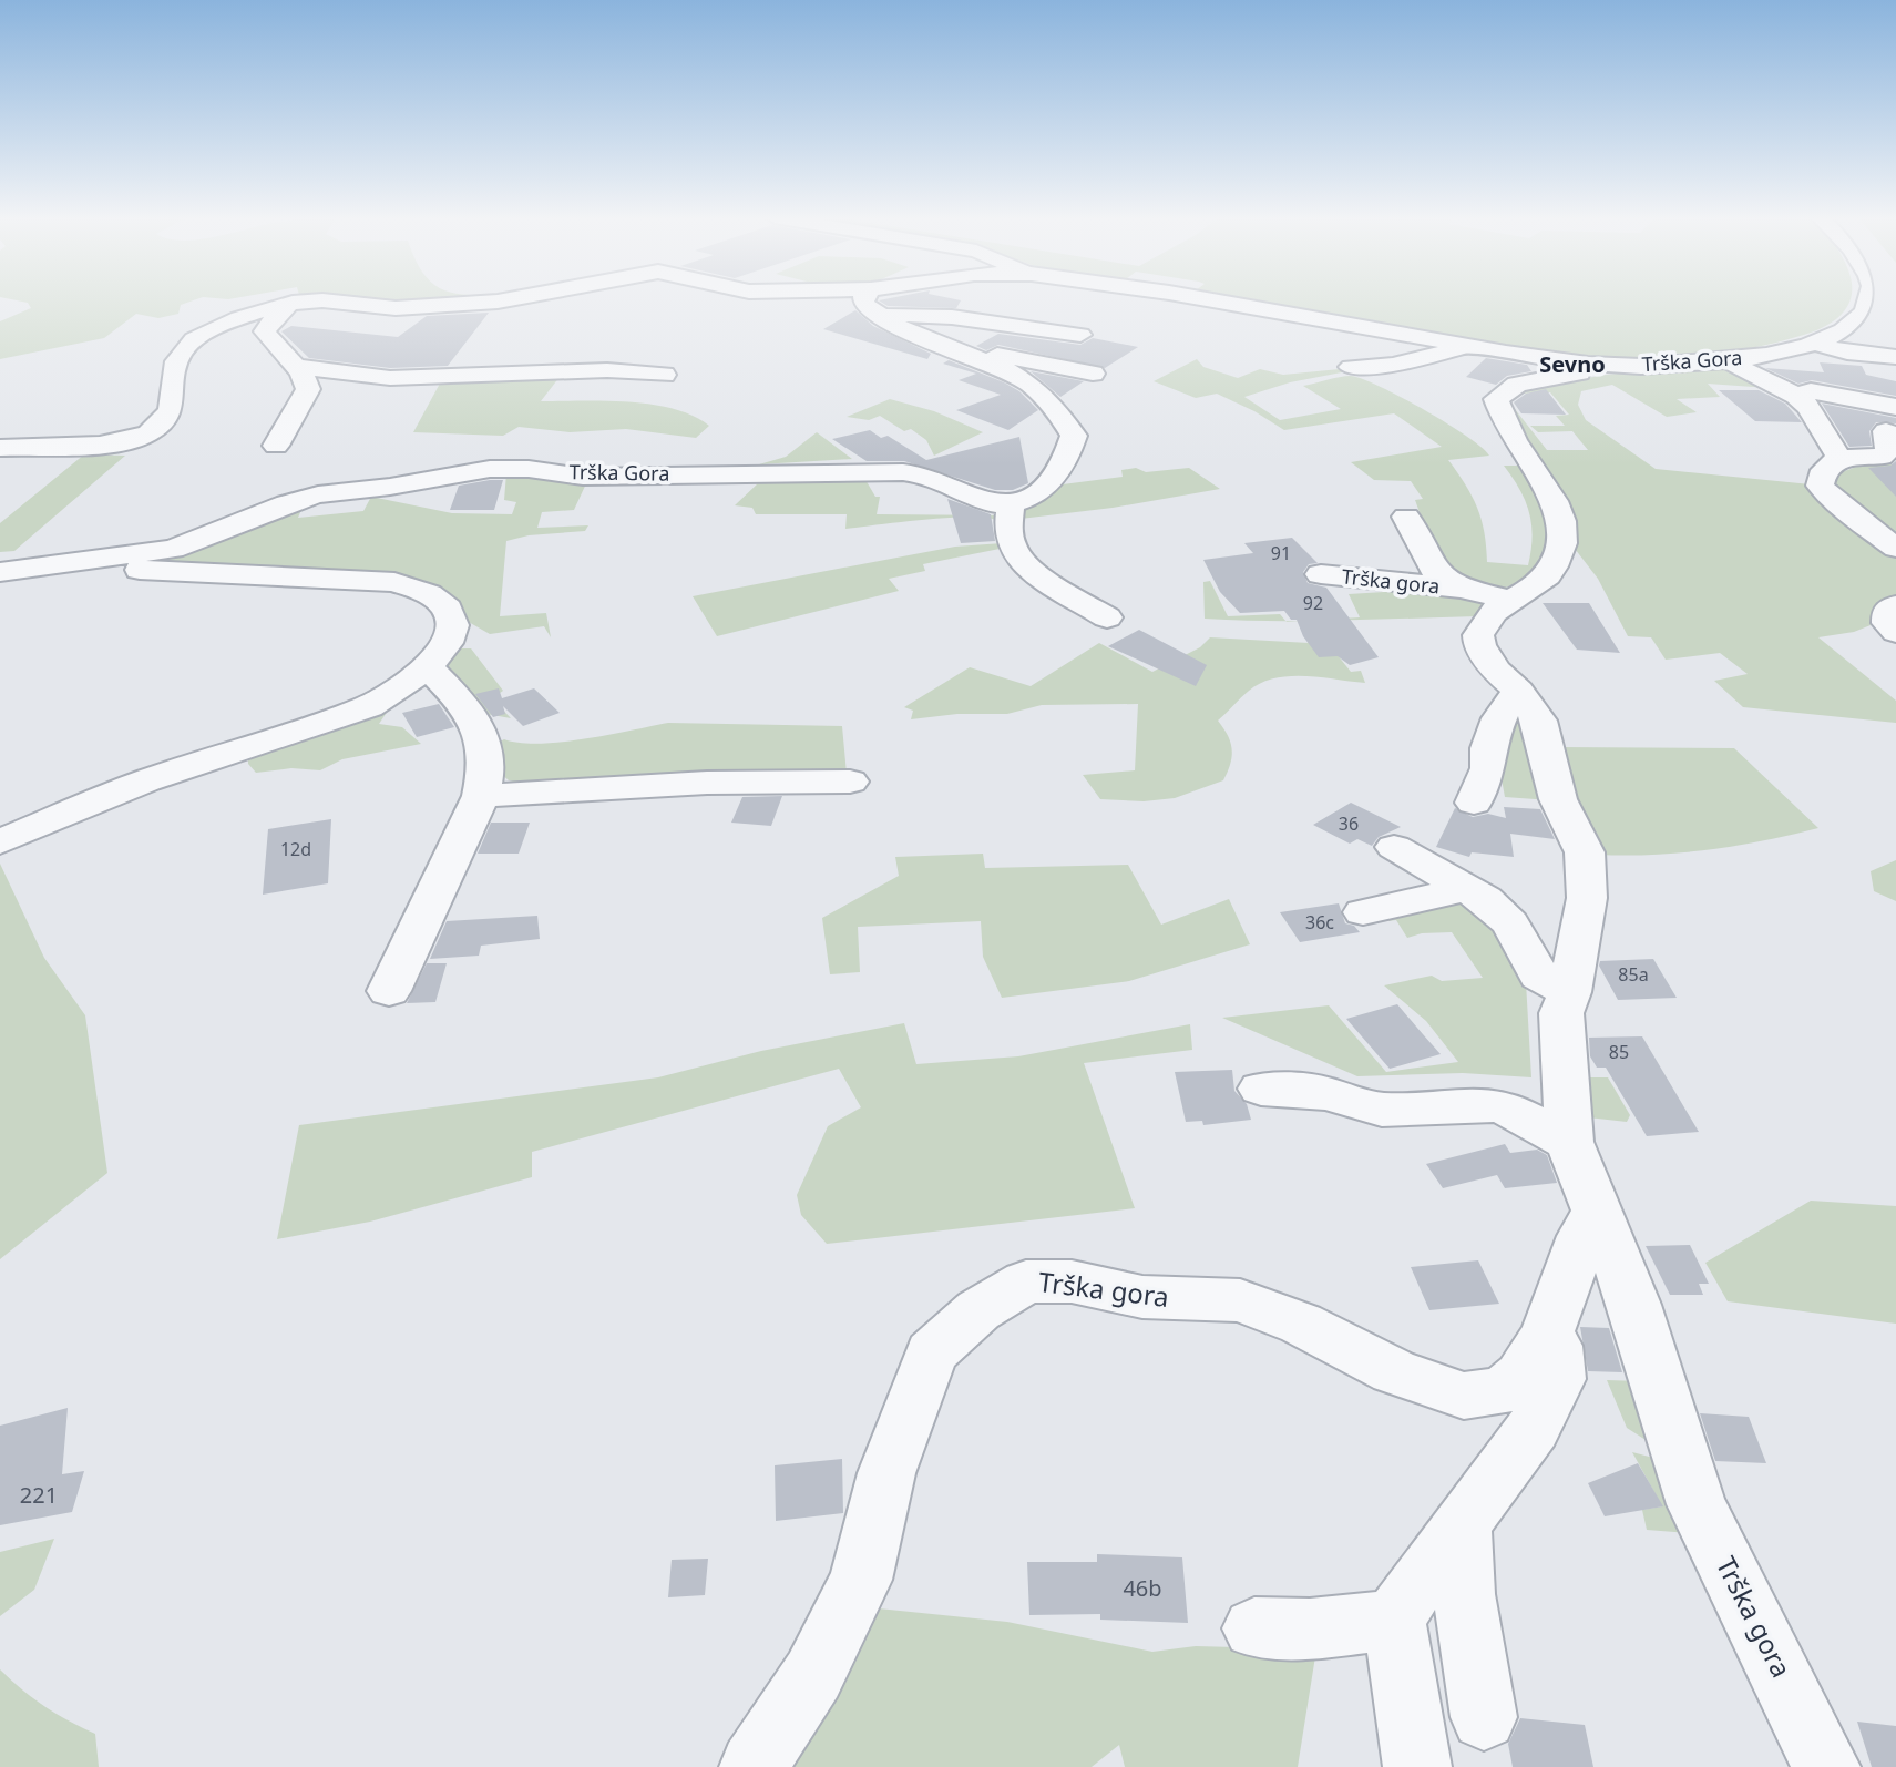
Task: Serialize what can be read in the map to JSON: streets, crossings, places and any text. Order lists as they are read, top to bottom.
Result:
{
  "streets": {
    "street": ["Trška Gora", "Trška gora"]
  },
  "crossings": [
    ["Trška Gora", "Trška gora"]
  ],
  "districts": ["Sevno"],
  "house_numbers": [
    "91",
    "92",
    "36",
    "12d",
    "36c",
    "85a",
    "85",
    "221",
    "46b"
  ]
}
